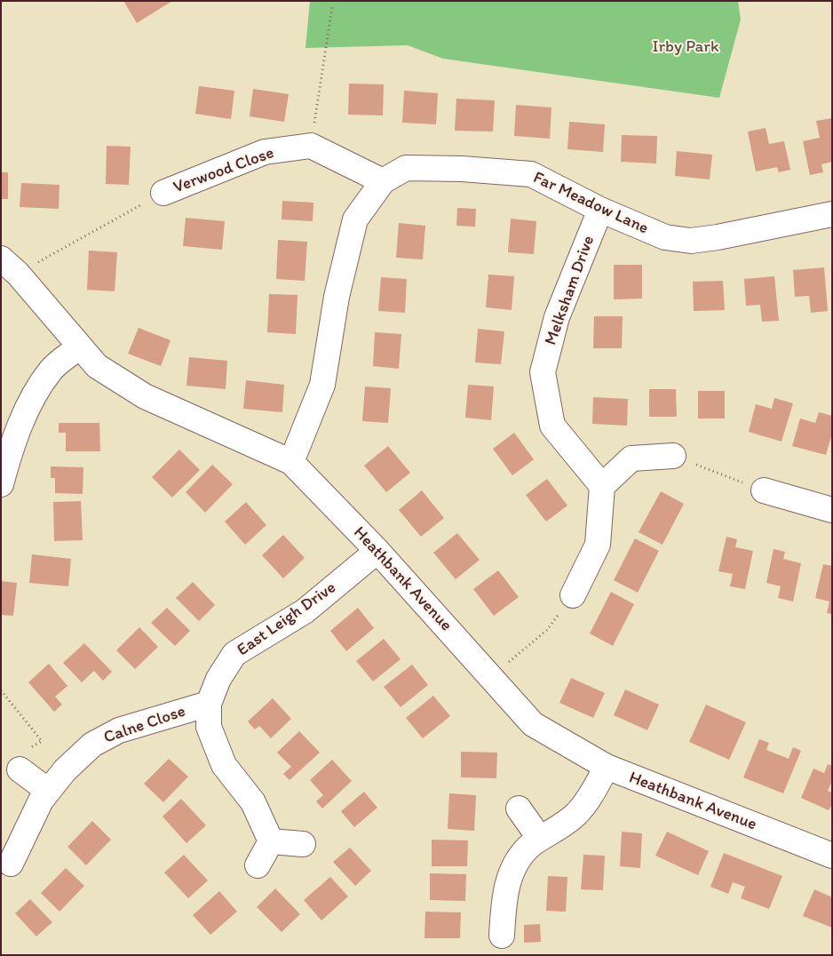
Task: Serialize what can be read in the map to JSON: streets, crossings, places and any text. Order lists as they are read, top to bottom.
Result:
{
  "streets": {
    "street": [
      "Verwood Close",
      "Far Meadow Lane",
      "Melksham Drive",
      "Heathbank Avenue",
      "East Leigh Drive",
      "Calne Close"
    ]
  },
  "crossings": [
    ["Far Meadow Lane", "Melksham Drive"],
    ["Far Meadow Lane", "Heathbank Avenue"],
    ["Heathbank Avenue", "East Leigh Drive"],
    ["East Leigh Drive", "Calne Close"]
  ],
  "parks": ["Irby Park"]
}
